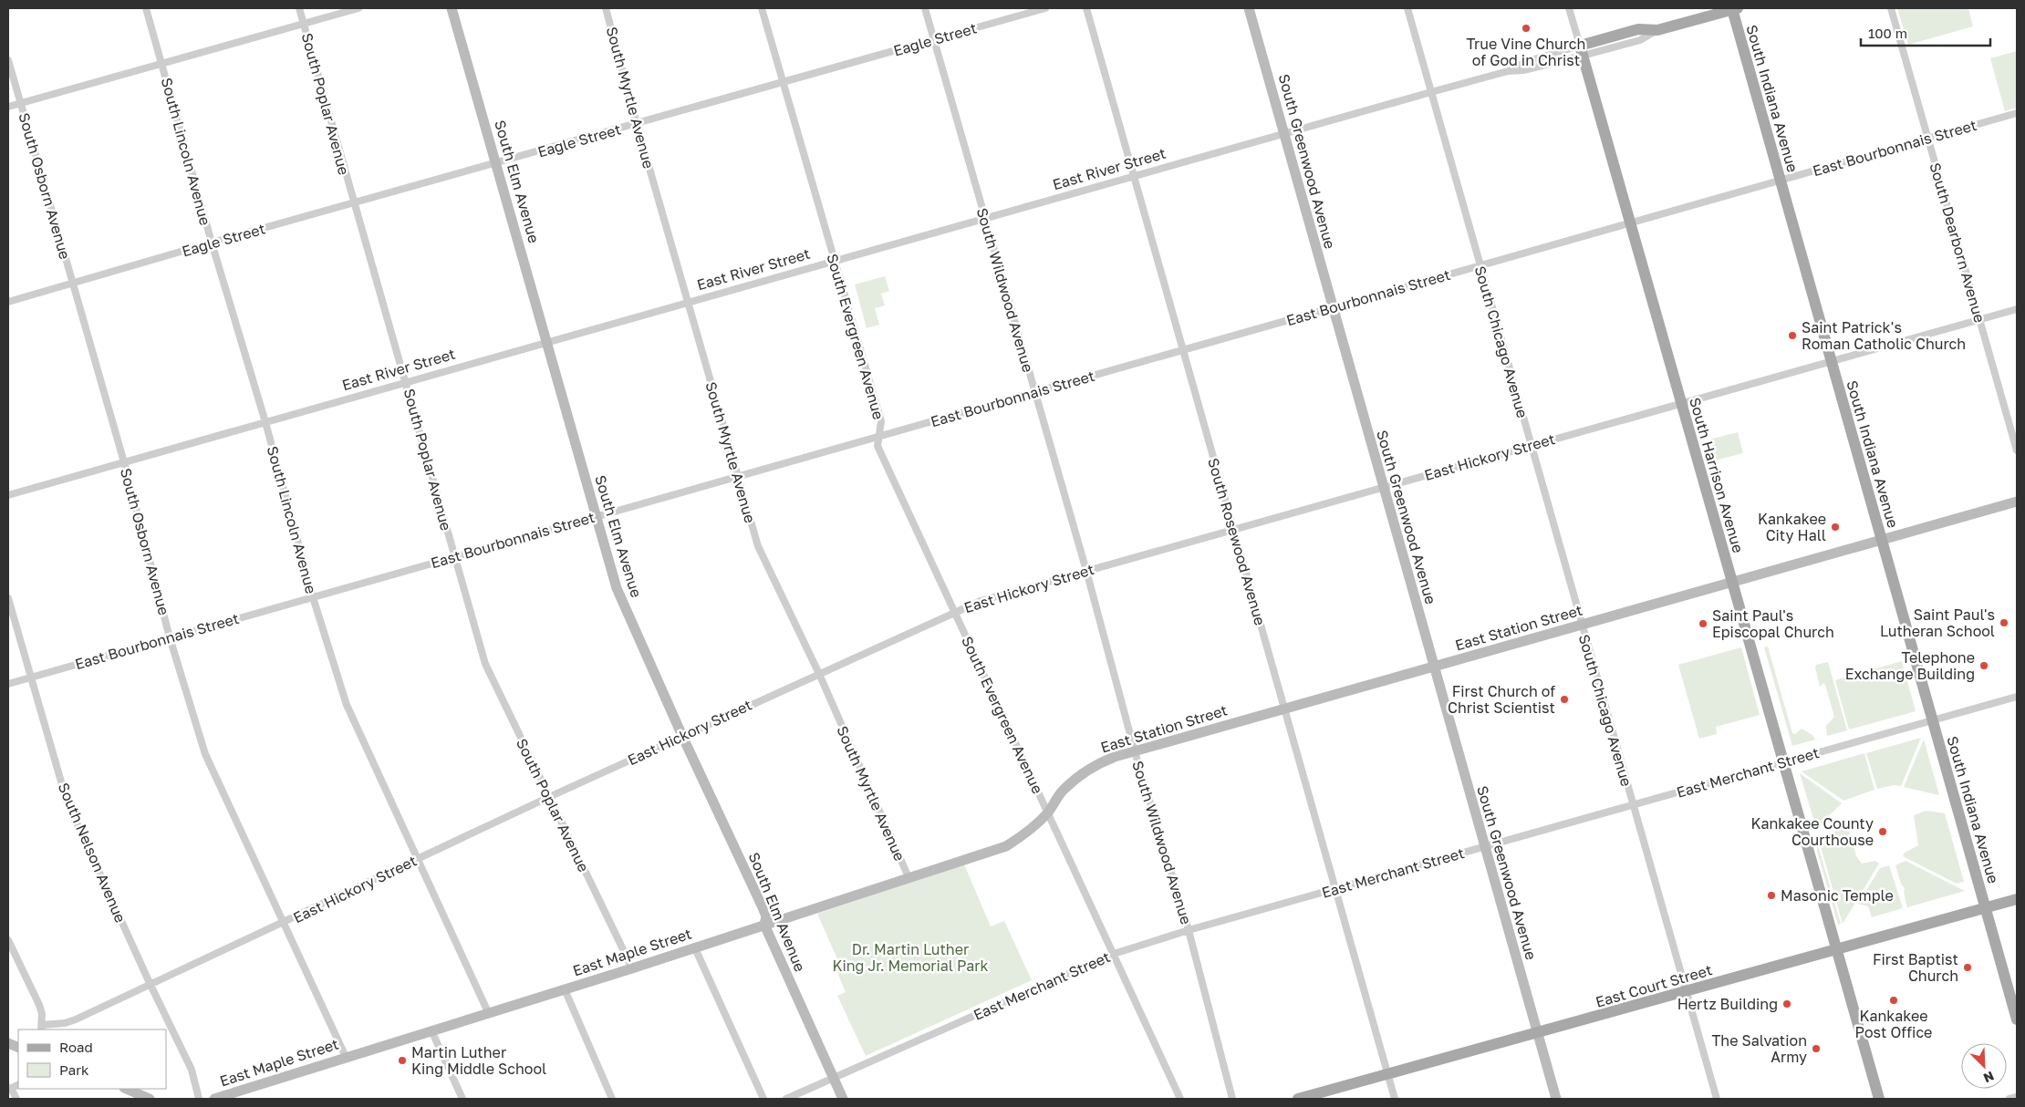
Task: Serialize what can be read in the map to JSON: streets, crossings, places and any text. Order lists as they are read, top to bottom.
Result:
{
  "streets": {
    "main road": [
      "South Indiana Avenue",
      "East River Street",
      "South Harrison Avenue",
      "East Court Street"
    ],
    "street": [
      "Eagle Street",
      "South Myrtle Avenue",
      "South Poplar Avenue",
      "East Bourbonnais Street",
      "South Lincoln Avenue",
      "South Greenwood Avenue",
      "South Elm Avenue",
      "South Osborn Avenue",
      "South Dearborn Avenue",
      "South Wildwood Avenue",
      "South Evergreen Avenue",
      "South Chicago Avenue",
      "East Hickory Street",
      "South Rosewood Avenue",
      "East Station Street",
      "East Merchant Street",
      "South Nelson Avenue",
      "East Maple Street"
    ]
  },
  "crossings": [
    ["Eagle Street", "South Myrtle Avenue"],
    ["Eagle Street", "South Poplar Avenue"],
    ["Eagle Street", "South Lincoln Avenue"],
    ["Eagle Street", "South Elm Avenue"],
    ["Eagle Street", "South Osborn Avenue"],
    ["Eagle Street", "South Wildwood Avenue"],
    ["Eagle Street", "South Evergreen Avenue"],
    ["South Myrtle Avenue", "East Bourbonnais Street"],
    ["South Myrtle Avenue", "East River Street"],
    ["South Myrtle Avenue", "East Hickory Street"],
    ["South Myrtle Avenue", "East Maple Street"],
    ["South Indiana Avenue", "East Bourbonnais Street"],
    ["South Indiana Avenue", "East River Street"],
    ["South Indiana Avenue", "East Hickory Street"],
    ["South Indiana Avenue", "East Station Street"],
    ["South Indiana Avenue", "East Merchant Street"],
    ["South Indiana Avenue", "East Court Street"],
    ["South Poplar Avenue", "East Bourbonnais Street"],
    ["South Poplar Avenue", "East River Street"],
    ["South Poplar Avenue", "East Hickory Street"],
    ["South Poplar Avenue", "East Maple Street"],
    ["East Bourbonnais Street", "South Lincoln Avenue"],
    ["East Bourbonnais Street", "South Greenwood Avenue"],
    ["East Bourbonnais Street", "South Elm Avenue"],
    ["East Bourbonnais Street", "South Osborn Avenue"],
    ["East Bourbonnais Street", "South Dearborn Avenue"],
    ["East Bourbonnais Street", "South Wildwood Avenue"],
    ["East Bourbonnais Street", "South Evergreen Avenue"],
    ["East Bourbonnais Street", "South Chicago Avenue"],
    ["East Bourbonnais Street", "South Harrison Avenue"],
    ["East Bourbonnais Street", "South Rosewood Avenue"],
    ["East Bourbonnais Street", "South Nelson Avenue"],
    ["South Lincoln Avenue", "East River Street"],
    ["South Lincoln Avenue", "East Hickory Street"],
    ["South Lincoln Avenue", "East Maple Street"],
    ["South Greenwood Avenue", "East River Street"],
    ["South Greenwood Avenue", "East Hickory Street"],
    ["South Greenwood Avenue", "East Station Street"],
    ["South Greenwood Avenue", "East Merchant Street"],
    ["South Greenwood Avenue", "East Court Street"],
    ["East River Street", "South Elm Avenue"],
    ["East River Street", "South Osborn Avenue"],
    ["East River Street", "South Wildwood Avenue"],
    ["East River Street", "South Evergreen Avenue"],
    ["East River Street", "South Chicago Avenue"],
    ["East River Street", "South Harrison Avenue"],
    ["East River Street", "South Rosewood Avenue"],
    ["South Elm Avenue", "East Hickory Street"],
    ["South Elm Avenue", "East Merchant Street"],
    ["South Elm Avenue", "East Maple Street"],
    ["South Osborn Avenue", "East Hickory Street"],
    ["South Osborn Avenue", "East Maple Street"],
    ["South Dearborn Avenue", "East Hickory Street"],
    ["South Wildwood Avenue", "East Hickory Street"],
    ["South Wildwood Avenue", "East Station Street"],
    ["South Wildwood Avenue", "East Merchant Street"],
    ["South Evergreen Avenue", "East Hickory Street"],
    ["South Evergreen Avenue", "East Station Street"],
    ["South Evergreen Avenue", "East Merchant Street"],
    ["South Evergreen Avenue", "East Maple Street"],
    ["South Chicago Avenue", "East Hickory Street"],
    ["South Chicago Avenue", "East Station Street"],
    ["South Chicago Avenue", "East Merchant Street"],
    ["South Chicago Avenue", "East Court Street"],
    ["East Hickory Street", "South Harrison Avenue"],
    ["East Hickory Street", "South Rosewood Avenue"],
    ["East Hickory Street", "South Nelson Avenue"],
    ["South Harrison Avenue", "East Station Street"],
    ["South Harrison Avenue", "East Merchant Street"],
    ["South Harrison Avenue", "East Court Street"],
    ["South Rosewood Avenue", "East Station Street"],
    ["South Rosewood Avenue", "East Merchant Street"],
    ["South Rosewood Avenue", "East Court Street"],
    ["East Station Street", "East Maple Street"]
  ],
  "parks": ["Dr. Martin Luther King Jr. Memorial Park"],
  "places": [
    "True Vine Church of God in Christ",
    "Saint Patrick's Roman Catholic Church",
    "Kankakee City Hall",
    "Saint Paul's Lutheran School",
    "Saint Paul's Episcopal Church",
    "Telephone Exchange Building",
    "First Church of Christ Scientist",
    "Kankakee County Courthouse",
    "Masonic Temple",
    "First Baptist Church",
    "Kankakee Post Office",
    "Hertz Building",
    "The Salvation Army",
    "Martin Luther King Middle School"
  ],
  "legend": ["Road", "Park"],
  "scale_bar": "100 m",
  "north": "bottom right"
}
